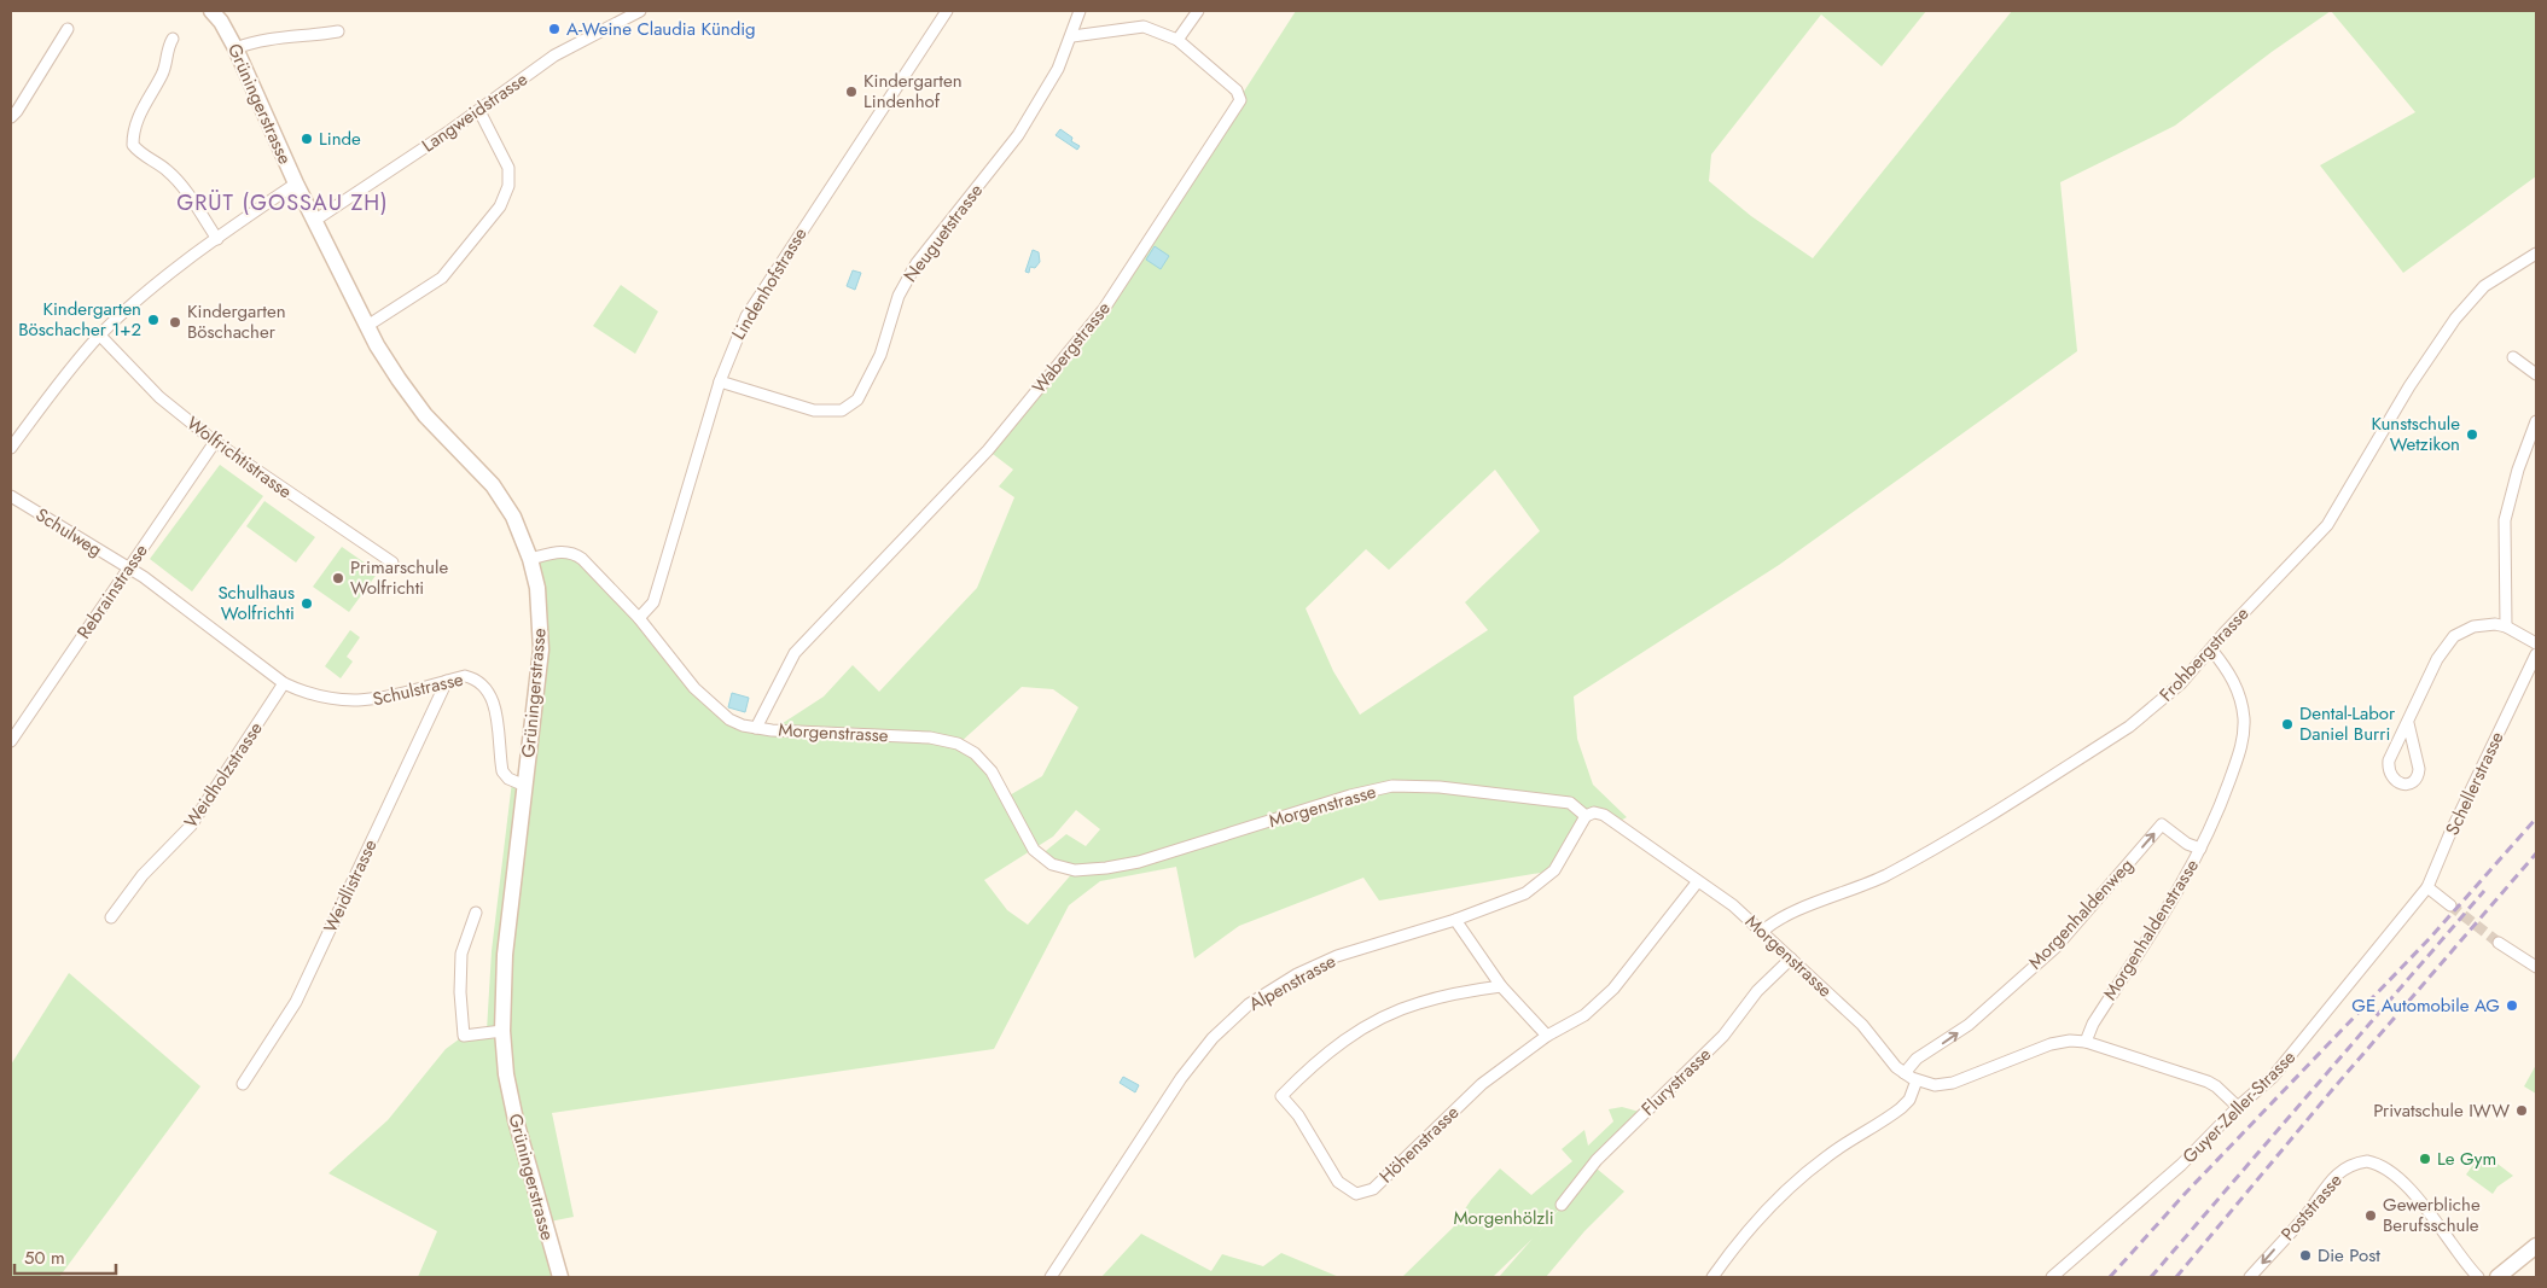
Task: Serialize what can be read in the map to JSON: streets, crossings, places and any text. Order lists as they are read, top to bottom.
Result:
{
  "streets": {
    "main road": ["Grüningerstrasse"],
    "street": [
      "Langweidstrasse",
      "Neuguetstrasse",
      "Lindenhofstrasse",
      "Wabergstrasse",
      "Wolfrichtistrasse",
      "Schulweg",
      "Rebrainstrasse",
      "Frohbergstrasse",
      "Schulstrasse",
      "Morgenstrasse",
      "Weidholzstrasse",
      "Schellerstrasse",
      "Weidlistrasse",
      "Morgenhaldenweg",
      "Morgenhaldenstrasse",
      "Alpenstrasse",
      "Flurystrasse",
      "Guyer-Zeller-Strasse",
      "Höhenstrasse",
      "Poststrasse"
    ]
  },
  "crossings": [
    ["Grüningerstrasse", "Langweidstrasse"],
    ["Grüningerstrasse", "Schulstrasse"],
    ["Grüningerstrasse", "Morgenstrasse"],
    ["Neuguetstrasse", "Lindenhofstrasse"],
    ["Neuguetstrasse", "Wabergstrasse"],
    ["Lindenhofstrasse", "Morgenstrasse"],
    ["Wabergstrasse", "Morgenstrasse"],
    ["Wolfrichtistrasse", "Rebrainstrasse"],
    ["Schulweg", "Rebrainstrasse"],
    ["Schulweg", "Schulstrasse"],
    ["Rebrainstrasse", "Schulstrasse"],
    ["Frohbergstrasse", "Morgenstrasse"],
    ["Frohbergstrasse", "Morgenhaldenstrasse"],
    ["Schulstrasse", "Weidholzstrasse"],
    ["Schulstrasse", "Weidlistrasse"],
    ["Morgenstrasse", "Morgenhaldenweg"],
    ["Morgenstrasse", "Morgenhaldenstrasse"],
    ["Morgenstrasse", "Alpenstrasse"],
    ["Morgenstrasse", "Flurystrasse"],
    ["Morgenstrasse", "Guyer-Zeller-Strasse"],
    ["Morgenstrasse", "Höhenstrasse"],
    ["Schellerstrasse", "Guyer-Zeller-Strasse"],
    ["Morgenhaldenweg", "Morgenhaldenstrasse"]
  ],
  "one_way": ["Morgenhaldenweg"],
  "districts": ["GRÜT (GOSSAU ZH)"],
  "parks": ["Morgenhölzli"],
  "places": [
    "A-Weine Claudia Kündig",
    "Kindergarten Lindenhof",
    "Linde",
    "Kindergarten Böschacher 1+2",
    "Kindergarten Böschacher",
    "Kunstschule Wetzikon",
    "Primarschule Wolfrichti",
    "Schulhaus Wolfrichti",
    "Dental-Labor Daniel Burri",
    "GE Automobile AG",
    "Privatschule IWW",
    "Le Gym",
    "Gewerbliche Berufsschule",
    "Die Post"
  ],
  "scale_bar": "50 m"
}
